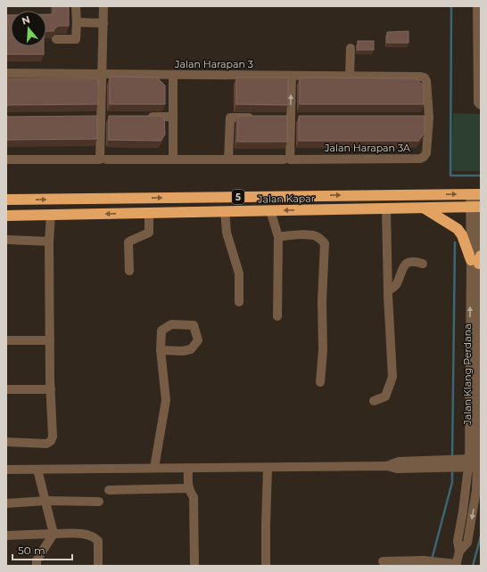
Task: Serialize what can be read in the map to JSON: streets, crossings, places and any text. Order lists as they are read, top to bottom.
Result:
{
  "streets": {
    "highway": ["5", "Jalan Kapar"],
    "street": ["Jalan Harapan 3", "Jalan Harapan 3A", "Jalan Klang Perdana"]
  },
  "crossings": [
    ["Jalan Harapan 3", "Jalan Harapan 3A"],
    ["Jalan Kapar", "Jalan Klang Perdana"]
  ],
  "scale_bar": "50 m",
  "north": "top"
}
